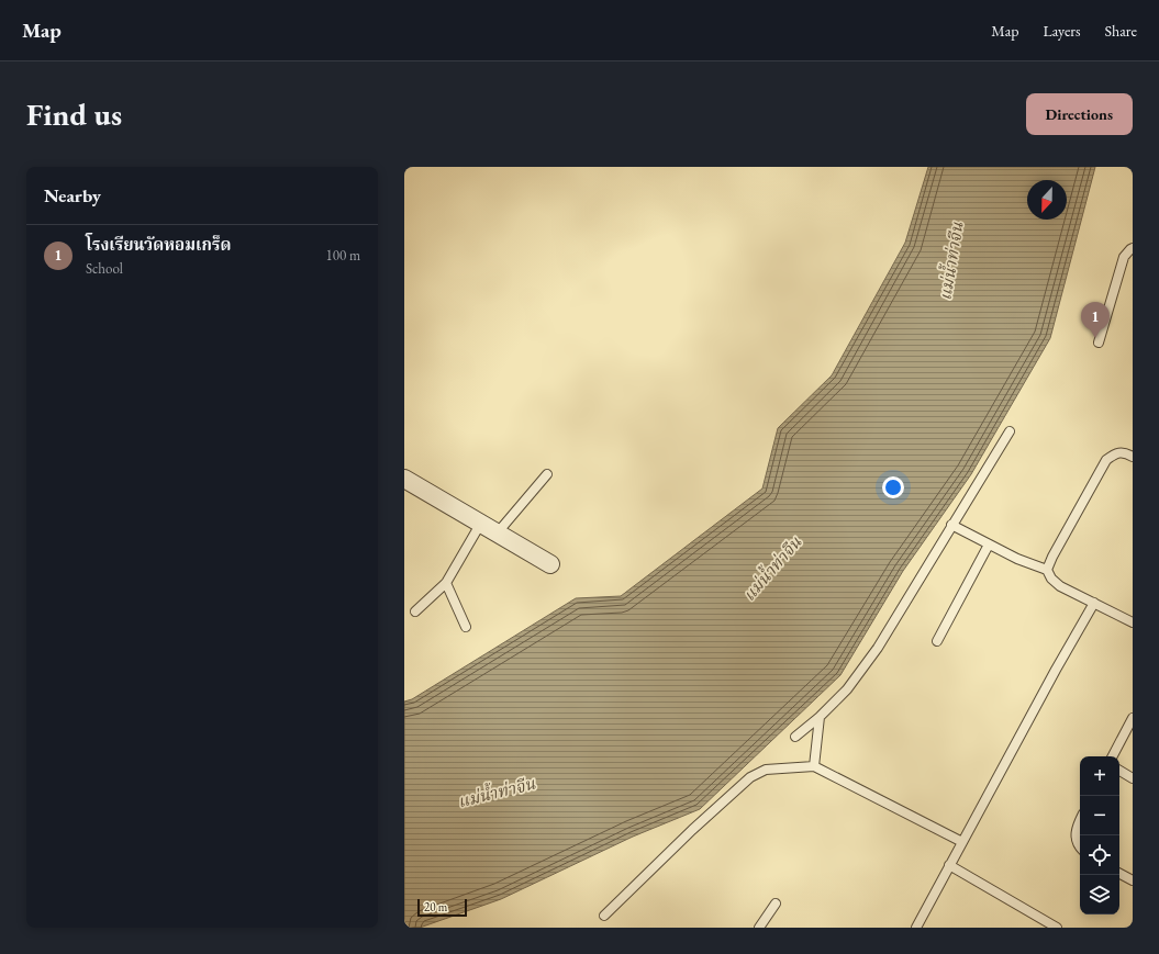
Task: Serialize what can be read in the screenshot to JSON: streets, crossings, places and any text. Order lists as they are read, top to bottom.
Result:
{
  "water": ["แม่น้ำท่าจีน"],
  "scale_bar": "20 m",
  "north": "bottom",
  "page": {
    "header": "Map",
    "nav": ["Map", "Layers", "Share"],
    "buttons": "Directions",
    "title": "Find us",
    "heading": "Nearby",
    "list": [
      {
        "mark": "1",
        "name": "โรงเรียนวัดหอมเกร็ด",
        "note": "School",
        "value": "100 m"
      }
    ],
    "pins": "1",
    "map_buttons": ["+", "−"],
    "scale": "20 m"
  }
}
